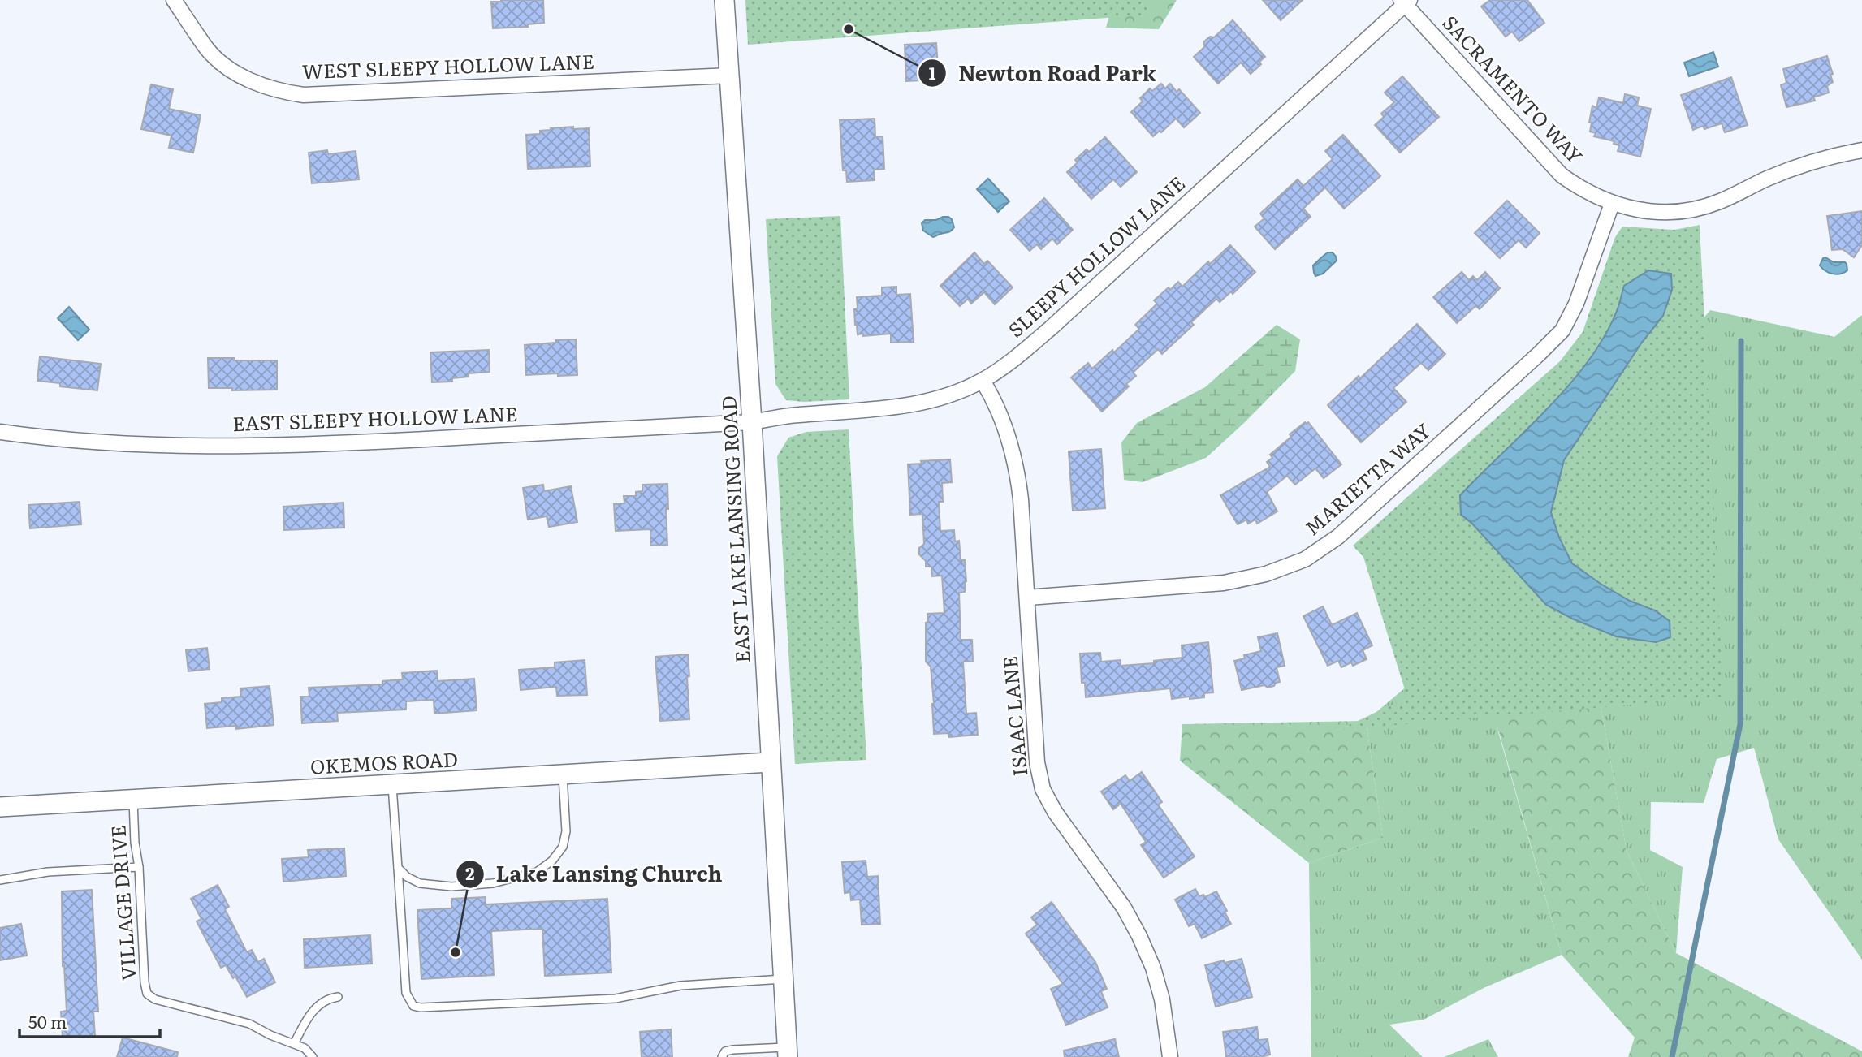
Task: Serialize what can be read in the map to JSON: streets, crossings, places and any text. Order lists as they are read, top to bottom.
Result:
{
  "streets": {
    "street": [
      "WEST SLEEPY HOLLOW LANE",
      "SACRAMENTO WAY",
      "SLEEPY HOLLOW LANE",
      "EAST SLEEPY HOLLOW LANE",
      "MARIETTA WAY",
      "EAST LAKE LANSING ROAD",
      "ISAAC LANE",
      "OKEMOS ROAD"
    ],
    "lane": ["VILLAGE DRIVE"]
  },
  "crossings": [
    ["WEST SLEEPY HOLLOW LANE", "EAST LAKE LANSING ROAD"],
    ["SACRAMENTO WAY", "SLEEPY HOLLOW LANE"],
    ["SACRAMENTO WAY", "MARIETTA WAY"],
    ["SLEEPY HOLLOW LANE", "EAST SLEEPY HOLLOW LANE"],
    ["SLEEPY HOLLOW LANE", "EAST LAKE LANSING ROAD"],
    ["SLEEPY HOLLOW LANE", "ISAAC LANE"],
    ["EAST SLEEPY HOLLOW LANE", "EAST LAKE LANSING ROAD"],
    ["MARIETTA WAY", "ISAAC LANE"],
    ["EAST LAKE LANSING ROAD", "OKEMOS ROAD"],
    ["OKEMOS ROAD", "VILLAGE DRIVE"]
  ],
  "places": ["Newton Road Park", "Lake Lansing Church"],
  "scale_bar": "50 m"
}
